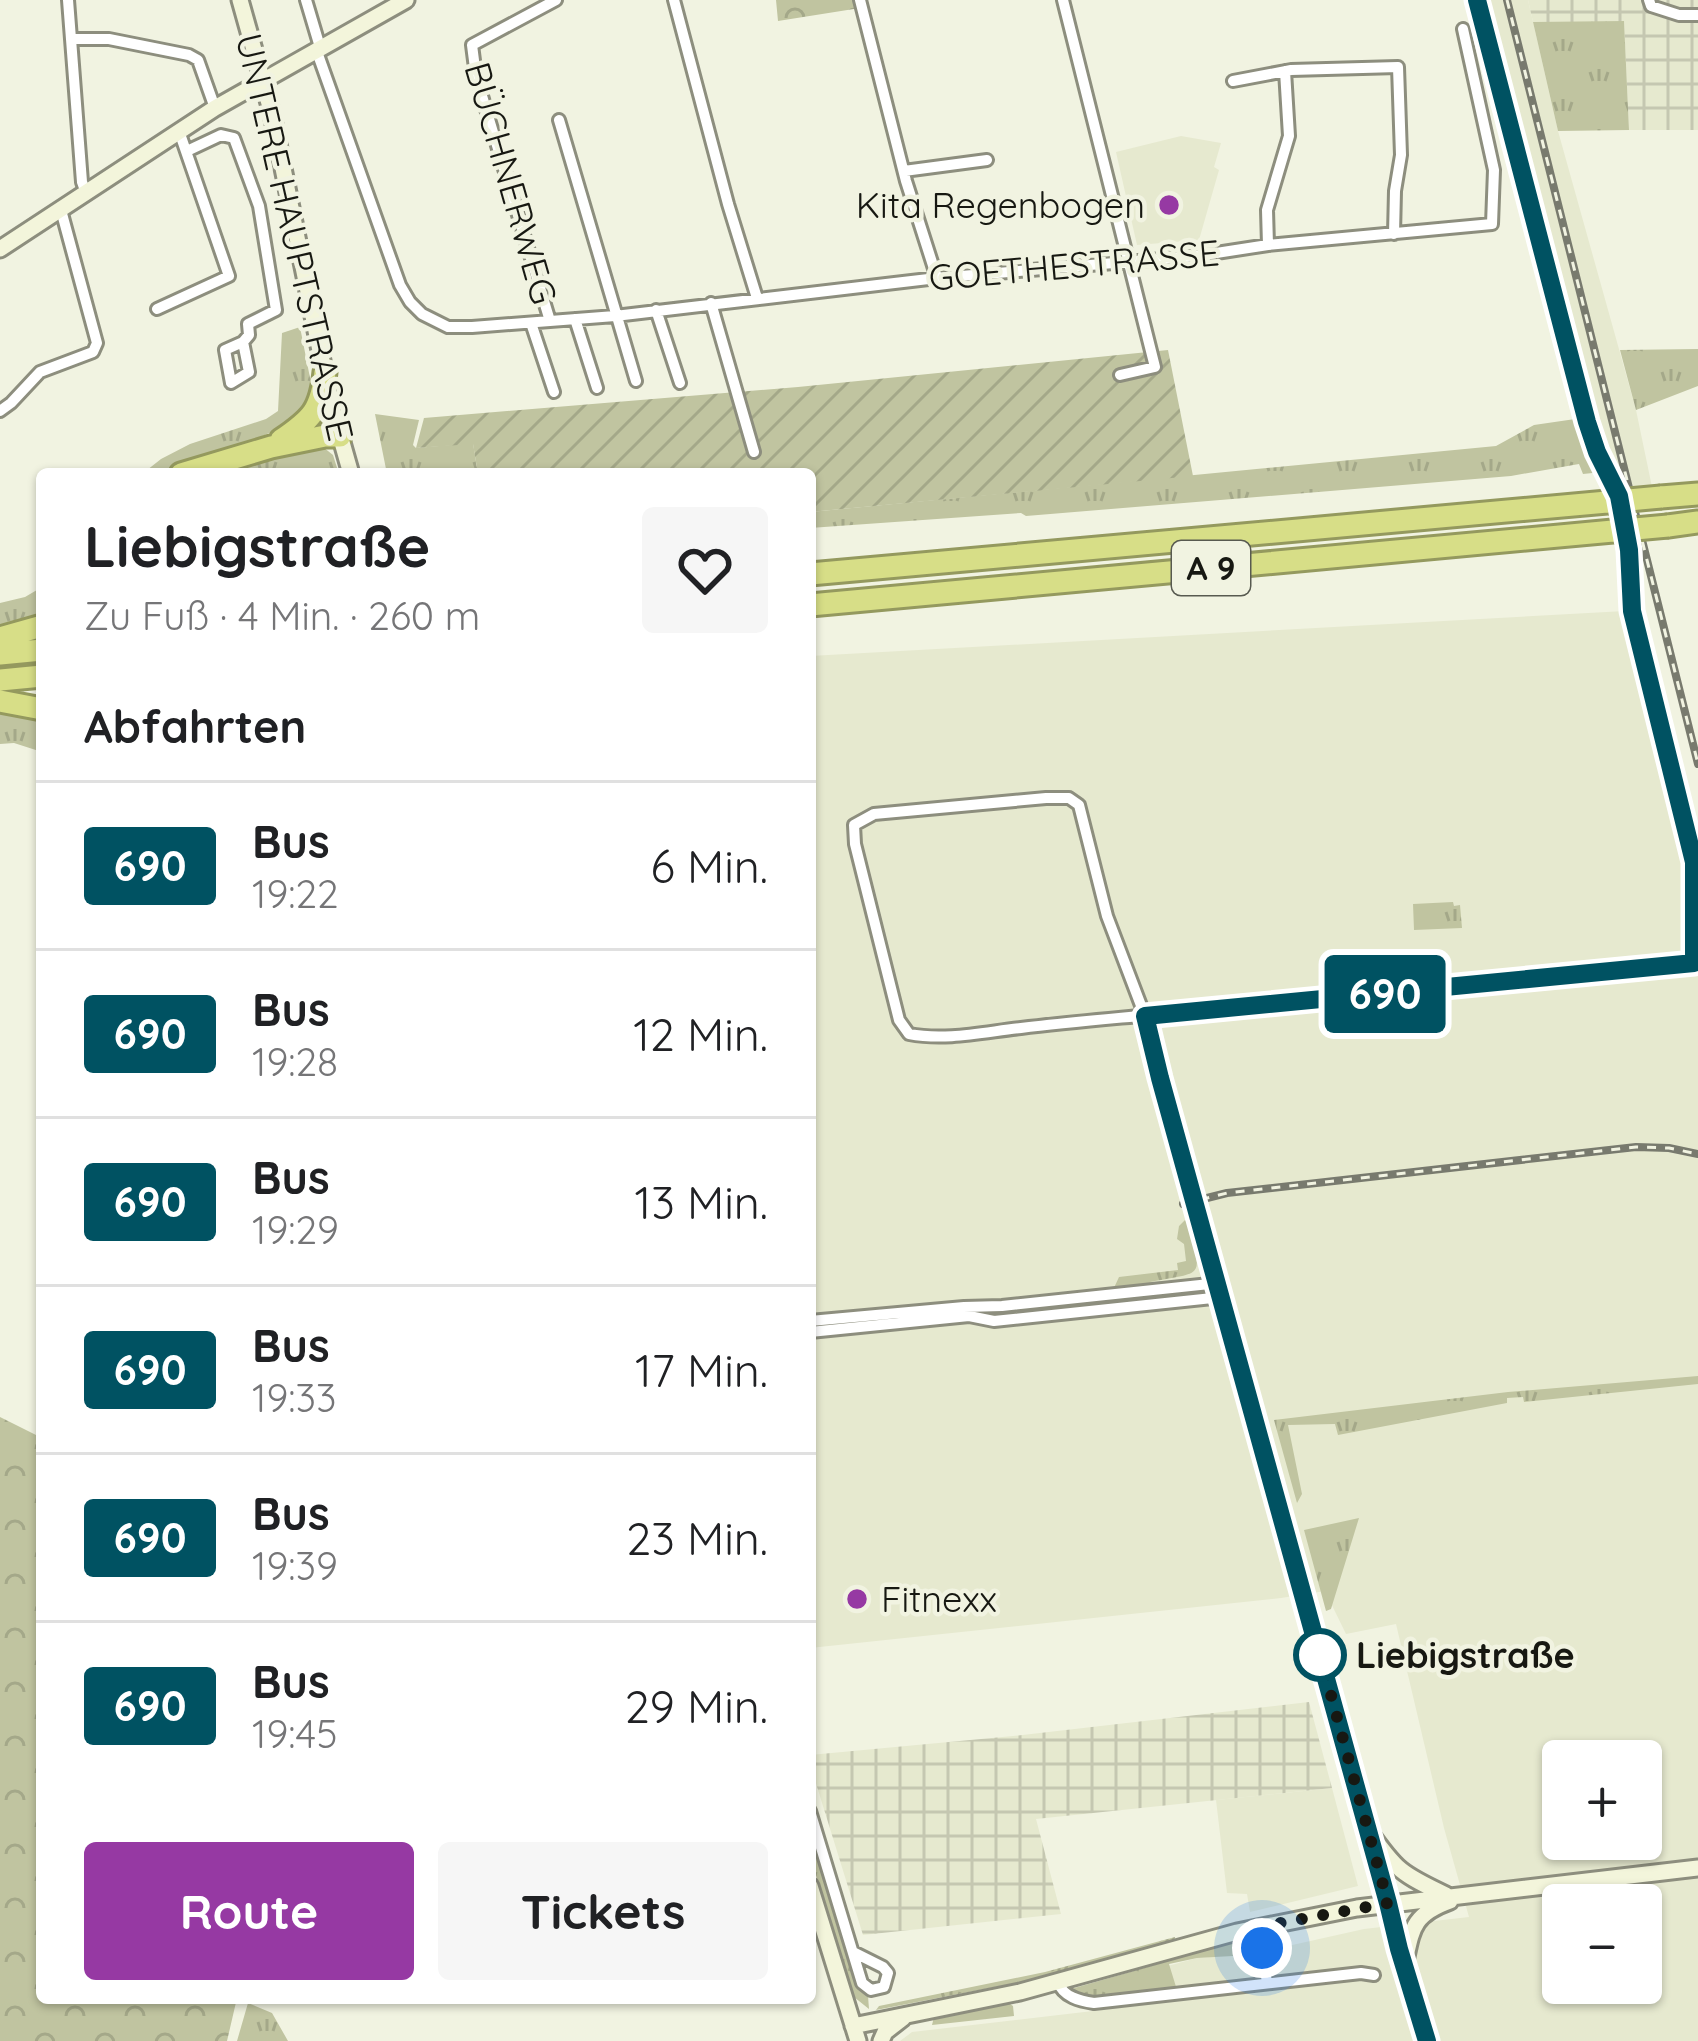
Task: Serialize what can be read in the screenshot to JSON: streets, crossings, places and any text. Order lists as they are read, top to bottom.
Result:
{
  "streets": {
    "highway": ["A 9"],
    "main road": ["UNTERE HAUPTSTRASSE"],
    "street": ["BÜCHNERWEG", "GOETHESTRASSE"]
  },
  "crossings": [
    ["BÜCHNERWEG", "GOETHESTRASSE"]
  ],
  "places": ["Kita Regenbogen", "Fitnexx", "Liebigstraße"],
  "lines": ["bus line 690"],
  "page": {
    "on_map": "690",
    "heading": [
      ["Liebigstraße", "Zu Fuß · 4 Min. · 260 m"],
      "Abfahrten"
    ],
    "list": [
      {
        "mark": "690",
        "name": "Bus",
        "note": "19:22",
        "value": "6 Min."
      },
      {
        "mark": "690",
        "name": "Bus",
        "note": "19:28",
        "value": "12 Min."
      },
      {
        "mark": "690",
        "name": "Bus",
        "note": "19:29",
        "value": "13 Min."
      },
      {
        "mark": "690",
        "name": "Bus",
        "note": "19:33",
        "value": "17 Min."
      },
      {
        "mark": "690",
        "name": "Bus",
        "note": "19:39",
        "value": "23 Min."
      },
      {
        "mark": "690",
        "name": "Bus",
        "note": "19:45",
        "value": "29 Min."
      }
    ],
    "map_buttons": ["+", "−"],
    "buttons": ["Route", "Tickets"]
  }
}
